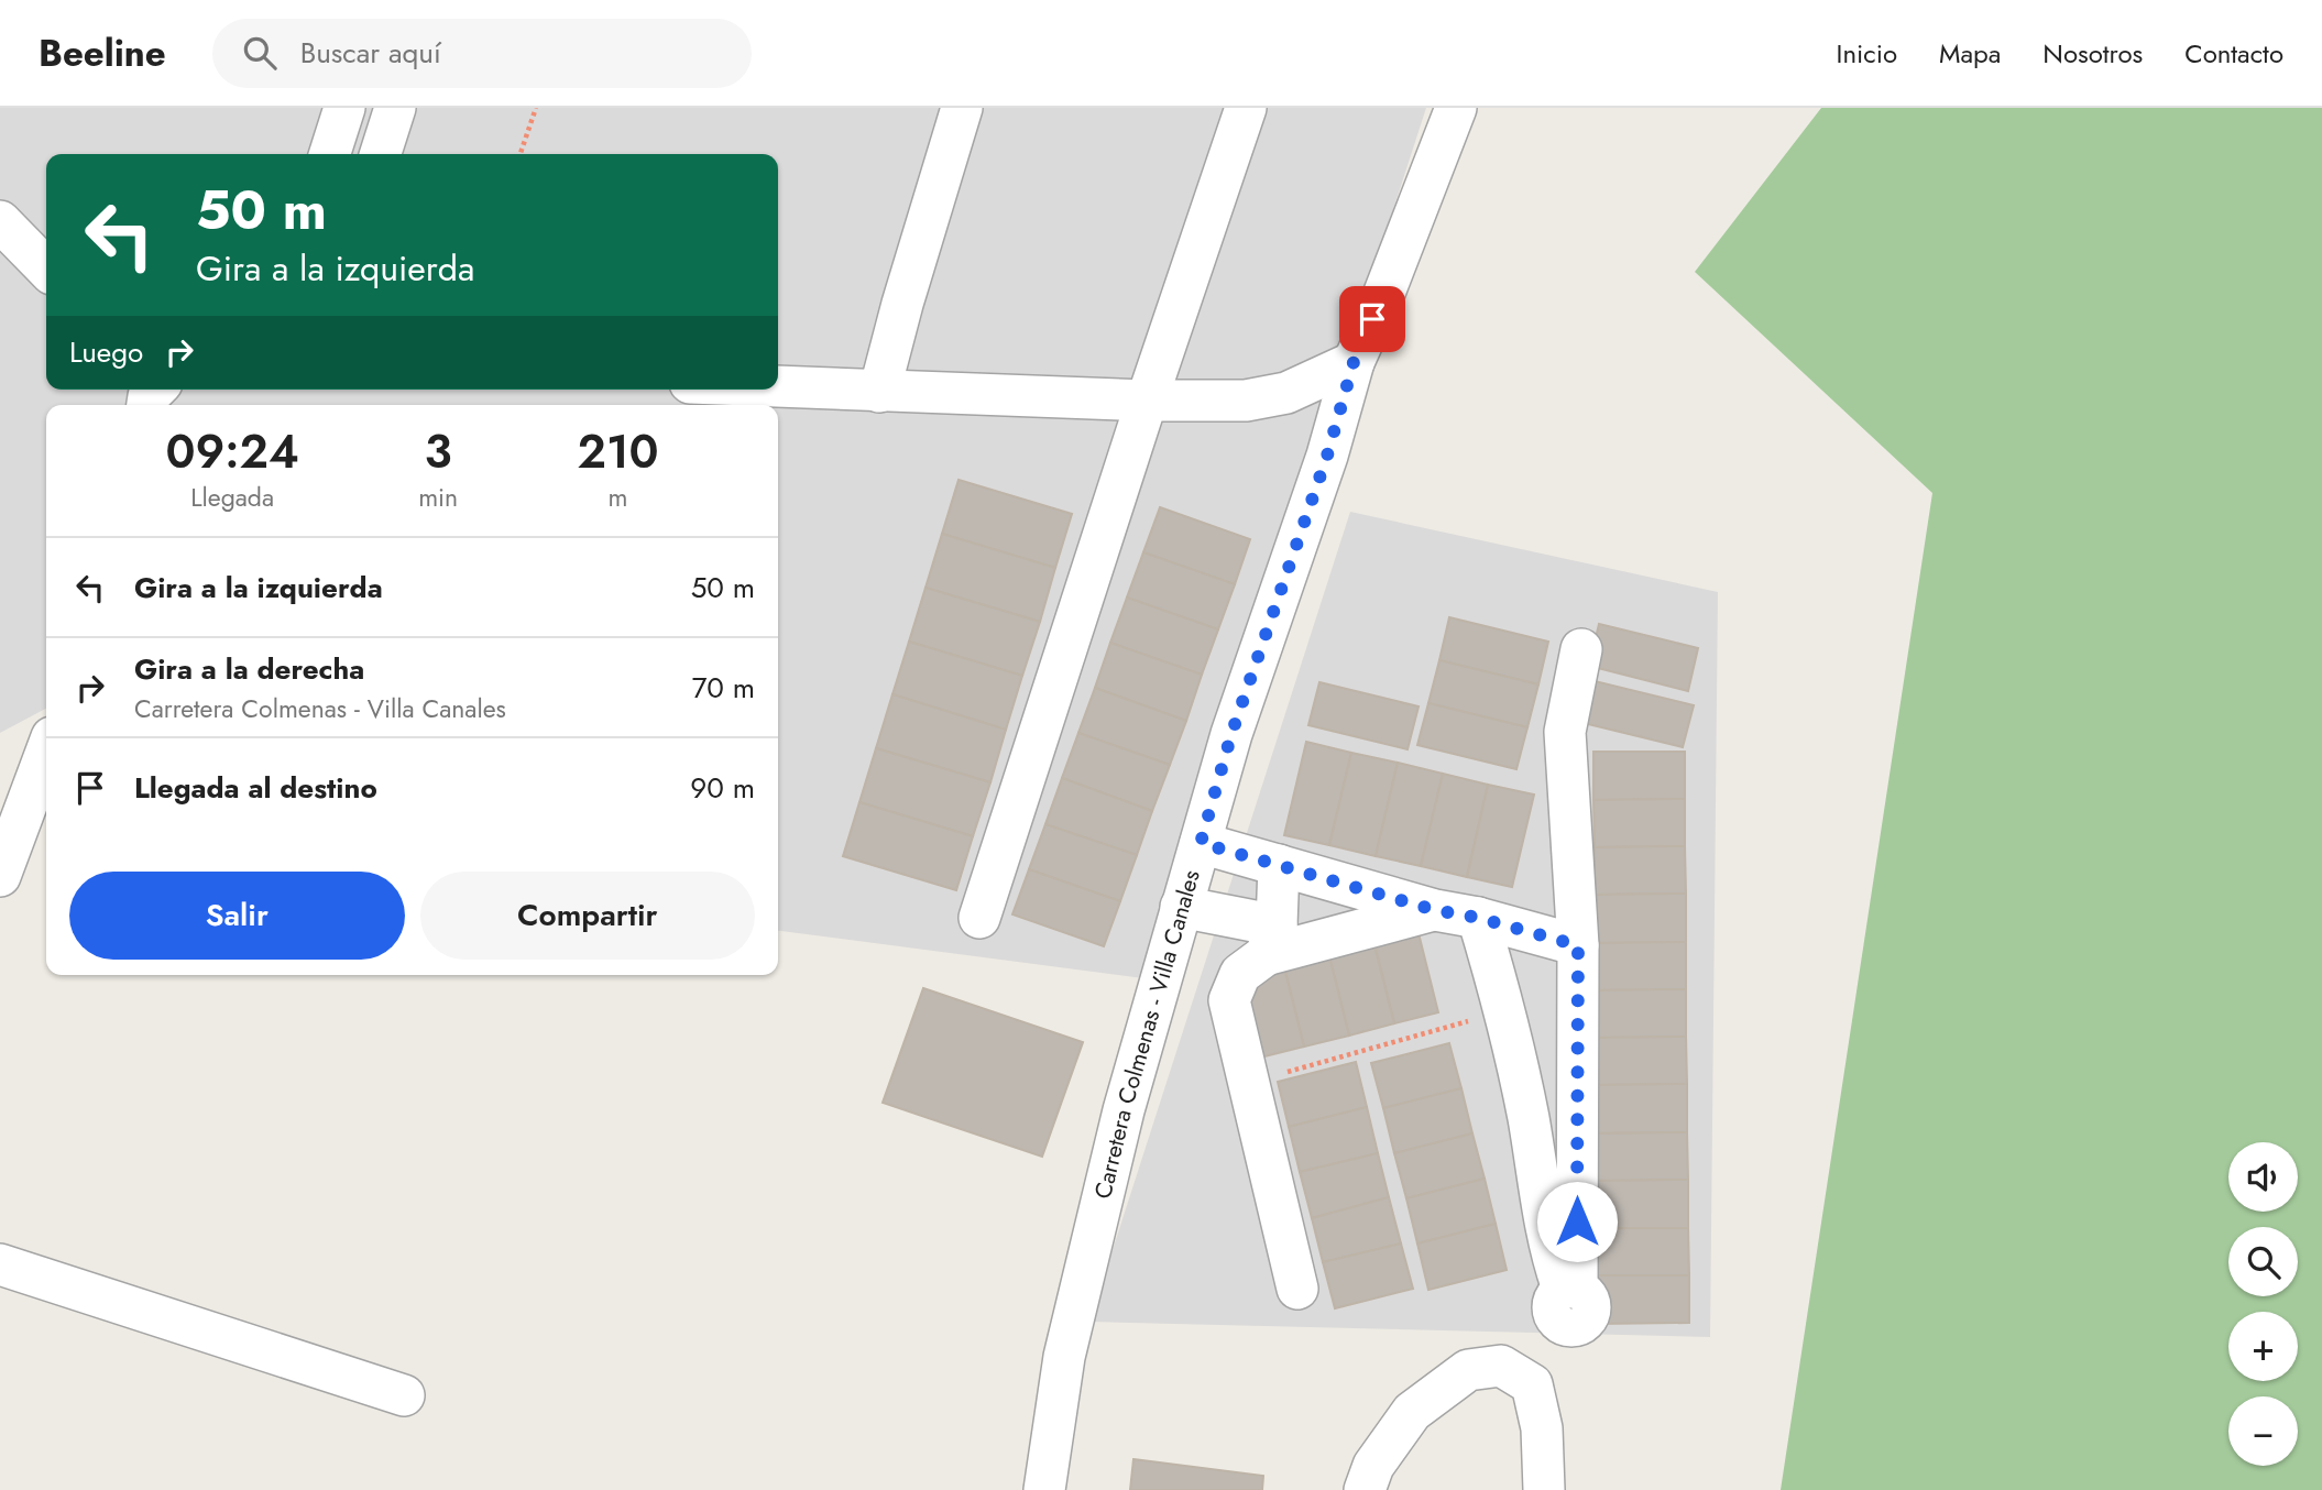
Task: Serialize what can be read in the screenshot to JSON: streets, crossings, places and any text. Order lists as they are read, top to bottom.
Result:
{
  "streets": {
    "street": ["Carretera Colmenas - Villa Canales"]
  },
  "page": {
    "header": "Beeline",
    "search": "Buscar aquí",
    "nav": [
      "Inicio",
      "Mapa",
      "Nosotros",
      "Contacto"
    ],
    "turn": ["50 m", "Gira a la izquierda"],
    "then": "Luego",
    "eta": [
      "09:24",
      "Llegada",
      "3",
      "min",
      "210",
      "m"
    ],
    "list": [
      {
        "name": "Gira a la izquierda",
        "value": "50 m"
      },
      {
        "name": "Gira a la derecha",
        "note": "Carretera Colmenas - Villa Canales",
        "value": "70 m"
      },
      {
        "name": "Llegada al destino",
        "value": "90 m"
      }
    ],
    "buttons": ["Salir", "Compartir"],
    "map_buttons": ["+", "−"]
  }
}
